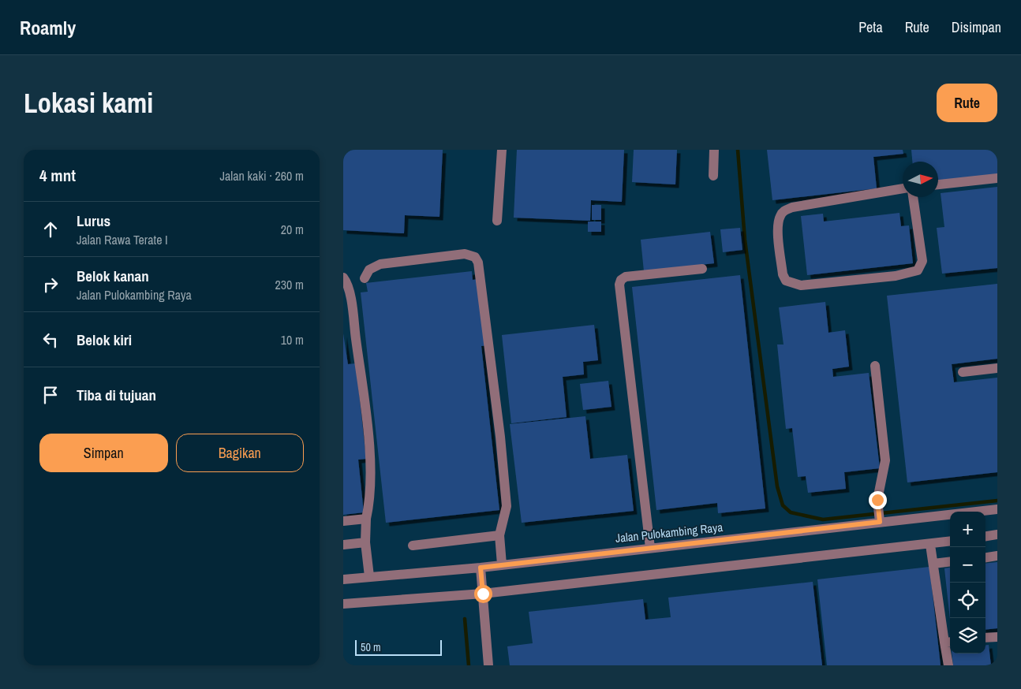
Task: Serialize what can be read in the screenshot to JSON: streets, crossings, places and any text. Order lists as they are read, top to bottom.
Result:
{
  "streets": {
    "street": ["Jalan Pulokambing Raya"]
  },
  "scale_bar": "50 m",
  "north": "right",
  "page": {
    "header": "Roamly",
    "nav": ["Peta", "Rute", "Disimpan"],
    "buttons": [
      "Rute",
      ["Simpan", "Bagikan"]
    ],
    "title": "Lokasi kami",
    "heading": ["4 mnt", "Jalan kaki · 260 m"],
    "list": [
      ["Lurus", "Jalan Rawa Terate I", "20 m"],
      ["Belok kanan", "Jalan Pulokambing Raya", "230 m"],
      ["Belok kiri", "10 m"],
      "Tiba di tujuan"
    ],
    "map_buttons": ["+", "−"],
    "scale": "50 m"
  }
}
